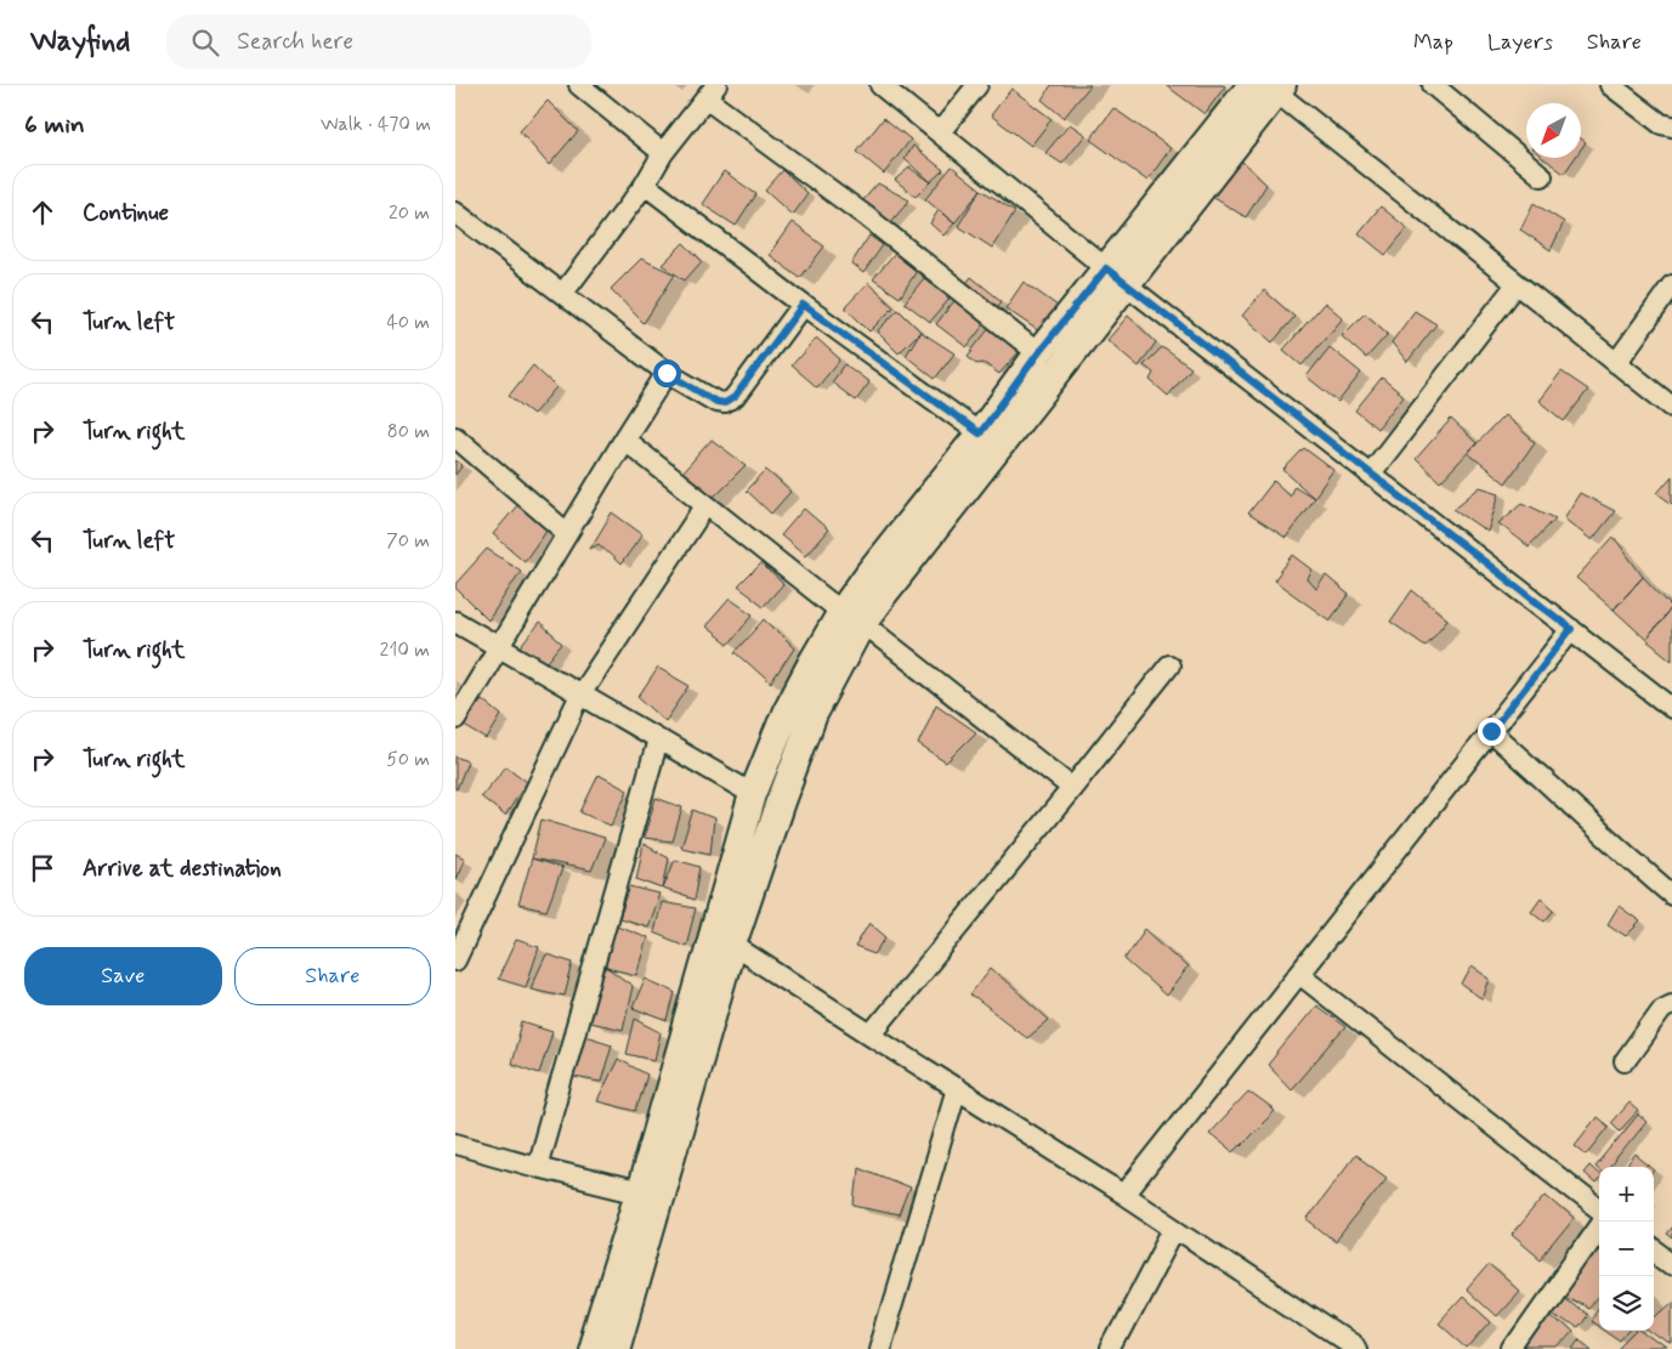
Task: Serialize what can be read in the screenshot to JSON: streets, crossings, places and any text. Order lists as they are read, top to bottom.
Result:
{
  "north": "bottom left",
  "page": {
    "header": "Wayfind",
    "search": "Search here",
    "nav": ["Map", "Layers", "Share"],
    "heading": ["6 min", "Walk · 470 m"],
    "list": [
      ["Continue", "20 m"],
      ["Turn left", "40 m"],
      ["Turn right", "80 m"],
      ["Turn left", "70 m"],
      ["Turn right", "210 m"],
      ["Turn right", "50 m"],
      "Arrive at destination"
    ],
    "buttons": ["Save", "Share"],
    "map_buttons": ["+", "−"]
  }
}
